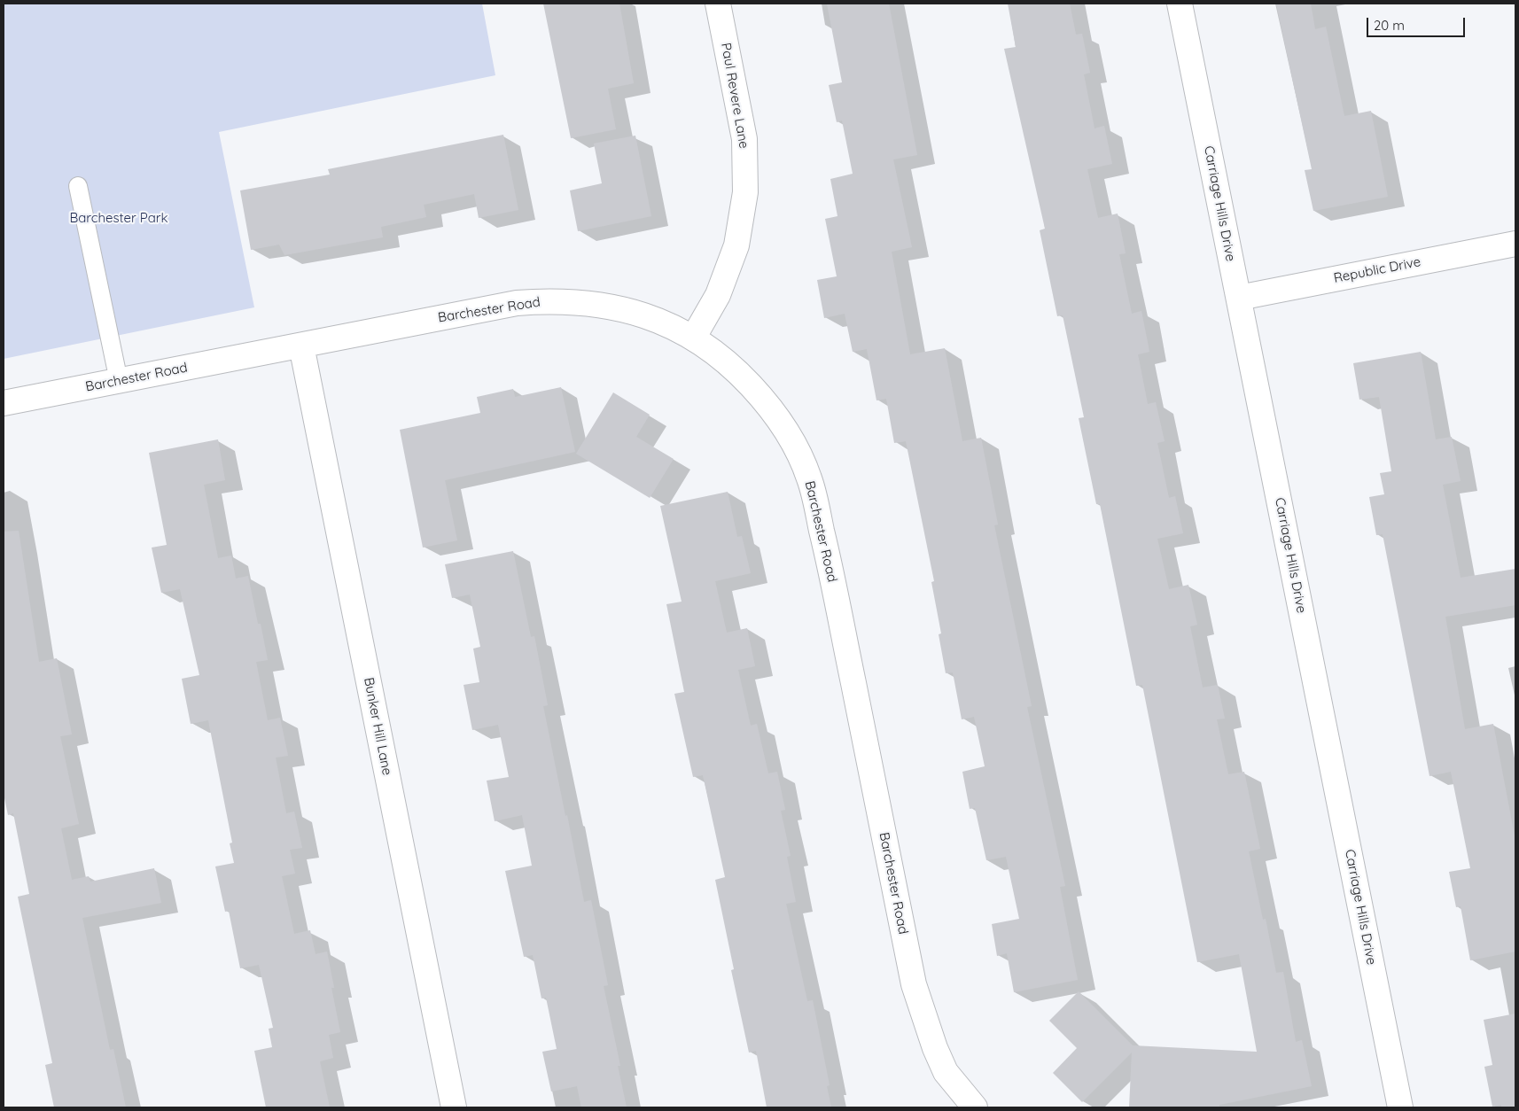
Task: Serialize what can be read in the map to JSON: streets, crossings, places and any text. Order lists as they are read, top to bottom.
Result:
{
  "streets": {
    "street": [
      "Paul Revere Lane",
      "Carriage Hills Drive",
      "Republic Drive",
      "Barchester Road",
      "Bunker Hill Lane"
    ]
  },
  "crossings": [
    ["Paul Revere Lane", "Barchester Road"],
    ["Carriage Hills Drive", "Republic Drive"],
    ["Barchester Road", "Bunker Hill Lane"]
  ],
  "parks": ["Barchester Park"],
  "scale_bar": "20 m"
}
